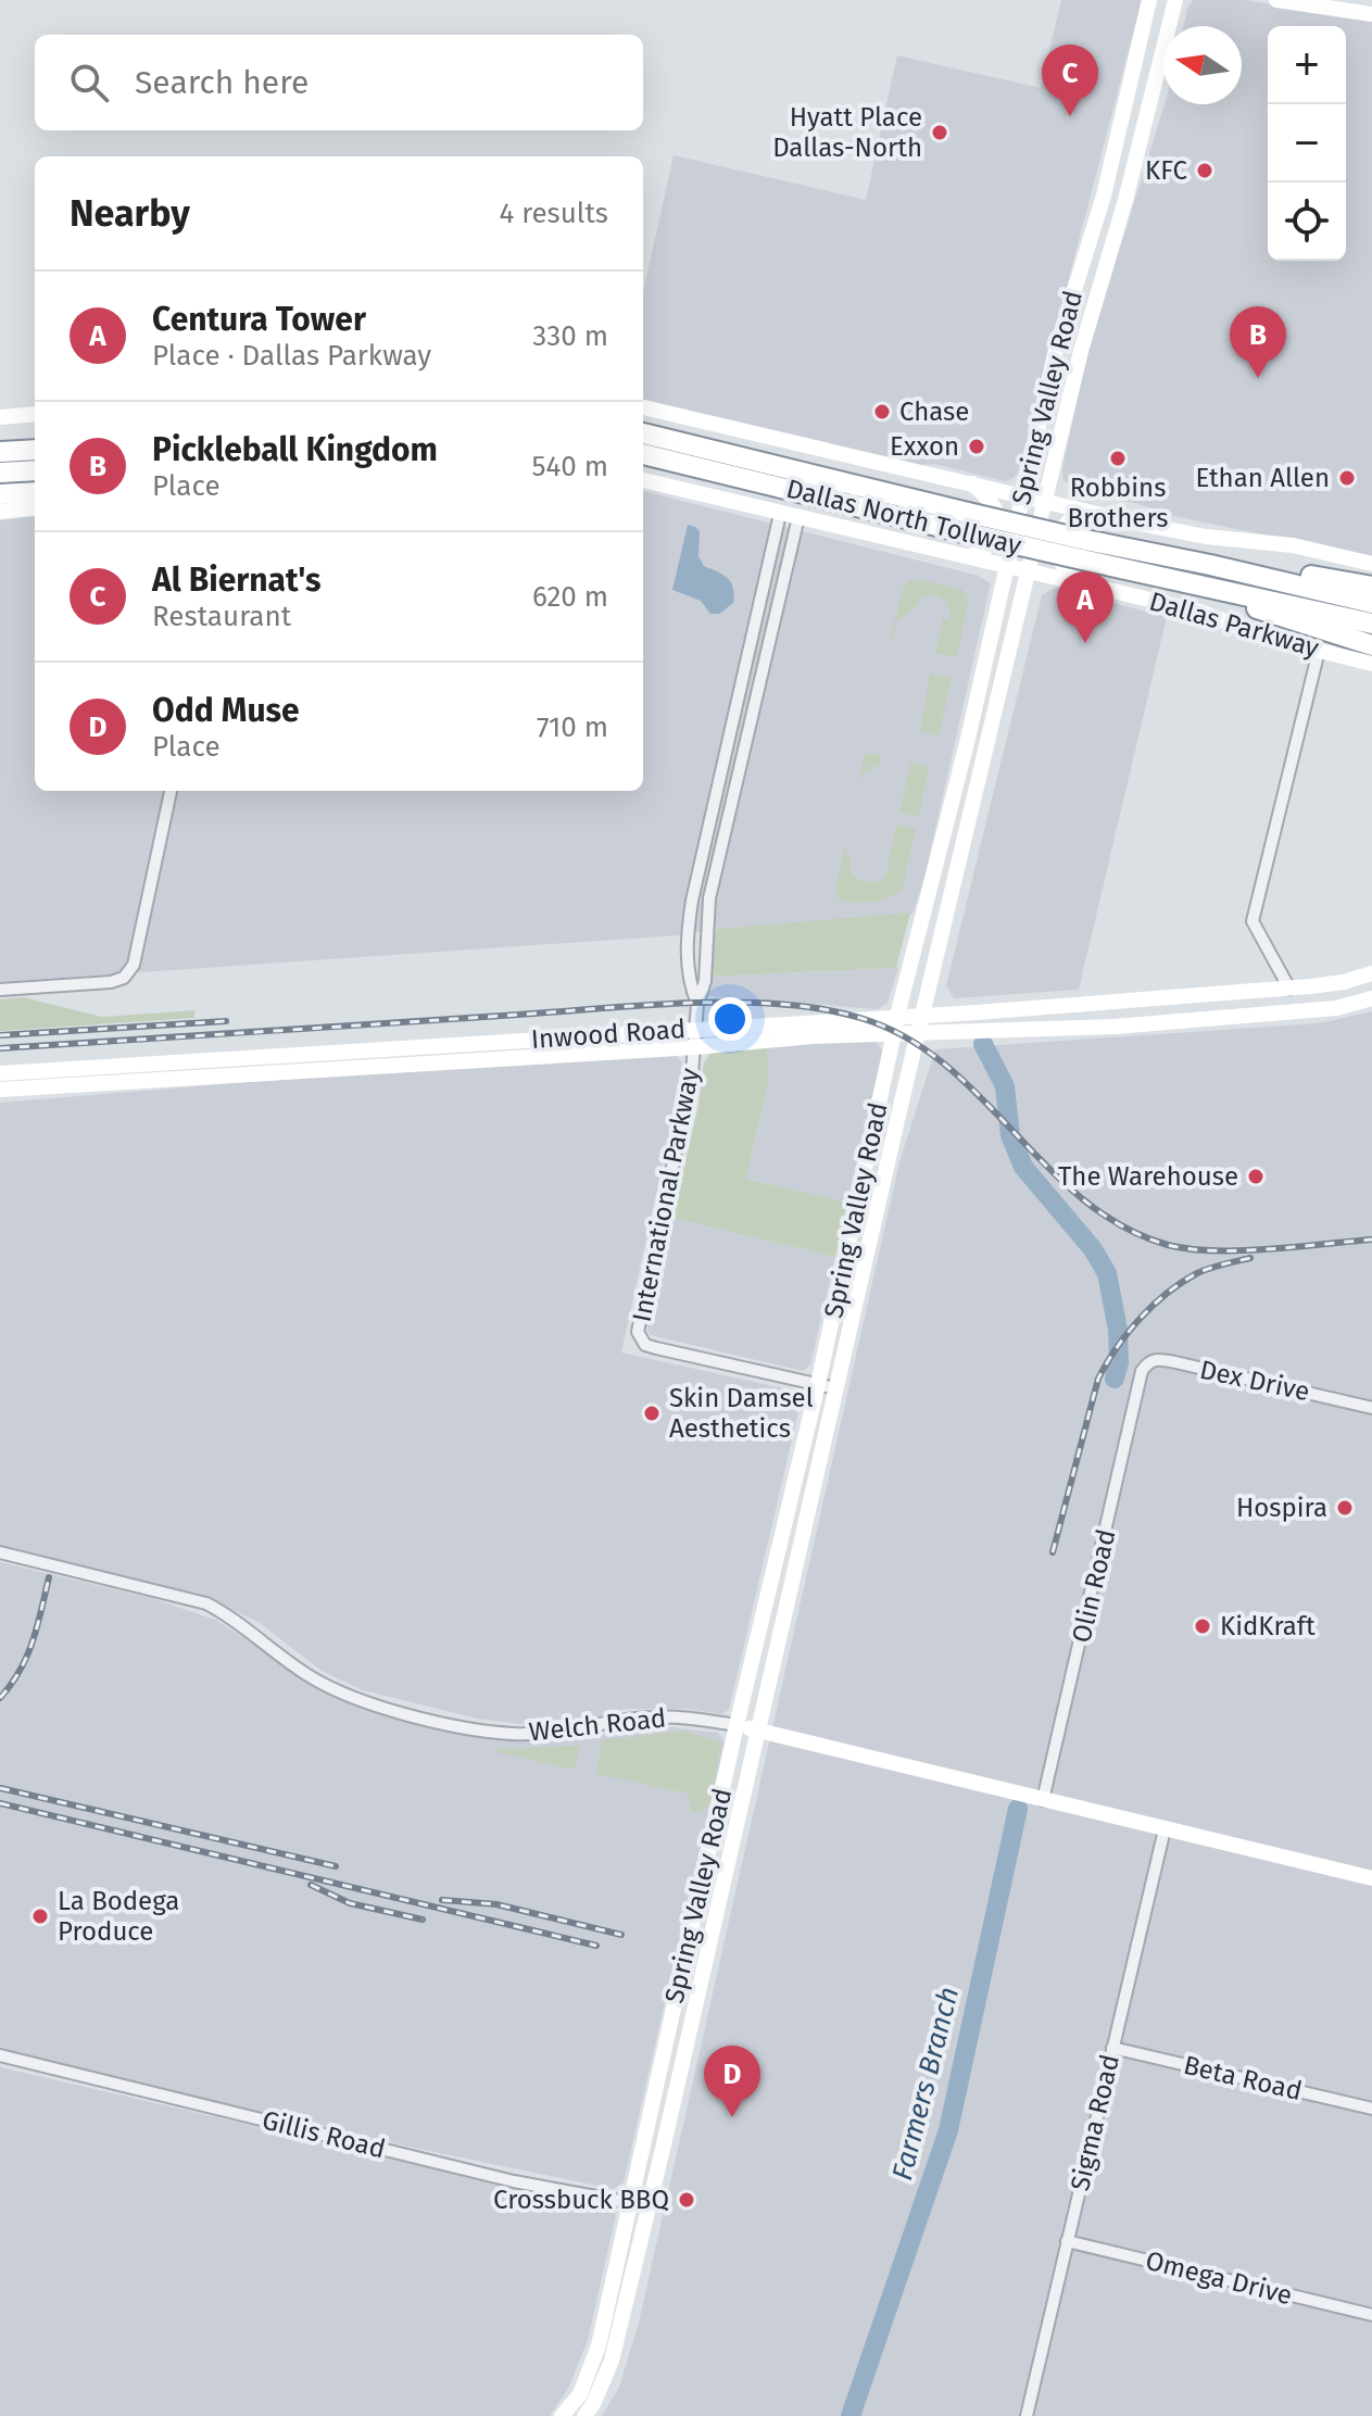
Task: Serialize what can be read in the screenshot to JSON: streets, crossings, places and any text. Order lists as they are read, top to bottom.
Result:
{
  "streets": {
    "highway": ["Dallas North Tollway"],
    "main road": [
      "Spring Valley Road",
      "Dallas Parkway",
      "Inwood Road",
      "Welch Road"
    ],
    "street": [
      "International Parkway",
      "Dex Drive",
      "Olin Road",
      "Beta Road",
      "Sigma Road",
      "Gillis Road",
      "Omega Drive"
    ]
  },
  "crossings": [
    ["Spring Valley Road", "Dallas Parkway"],
    ["Spring Valley Road", "Inwood Road"],
    ["Spring Valley Road", "International Parkway"],
    ["Spring Valley Road", "Welch Road"],
    ["Spring Valley Road", "Gillis Road"],
    ["Dallas Parkway", "International Parkway"],
    ["Inwood Road", "International Parkway"],
    ["Dex Drive", "Olin Road"],
    ["Olin Road", "Welch Road"],
    ["Welch Road", "Sigma Road"],
    ["Beta Road", "Sigma Road"],
    ["Sigma Road", "Omega Drive"]
  ],
  "water": ["Farmers Branch"],
  "places": [
    "Hyatt Place Dallas-North",
    "KFC",
    "Chase",
    "Exxon",
    "Robbins Brothers",
    "Ethan Allen",
    "The Warehouse",
    "Skin Damsel Aesthetics",
    "Hospira",
    "KidKraft",
    "La Bodega Produce",
    "Crossbuck BBQ"
  ],
  "north": "left",
  "page": {
    "map_buttons": ["+", "−"],
    "search": "Search here",
    "pins": [
      "C",
      "B",
      "A",
      "D"
    ],
    "heading": ["Nearby", "4 results"],
    "list": [
      {
        "mark": "A",
        "name": "Centura Tower",
        "note": "Place · Dallas Parkway",
        "value": "330 m"
      },
      {
        "mark": "B",
        "name": "Pickleball Kingdom",
        "note": "Place",
        "value": "540 m"
      },
      {
        "mark": "C",
        "name": "Al Biernat's",
        "note": "Restaurant",
        "value": "620 m"
      },
      {
        "mark": "D",
        "name": "Odd Muse",
        "note": "Place",
        "value": "710 m"
      }
    ]
  }
}
